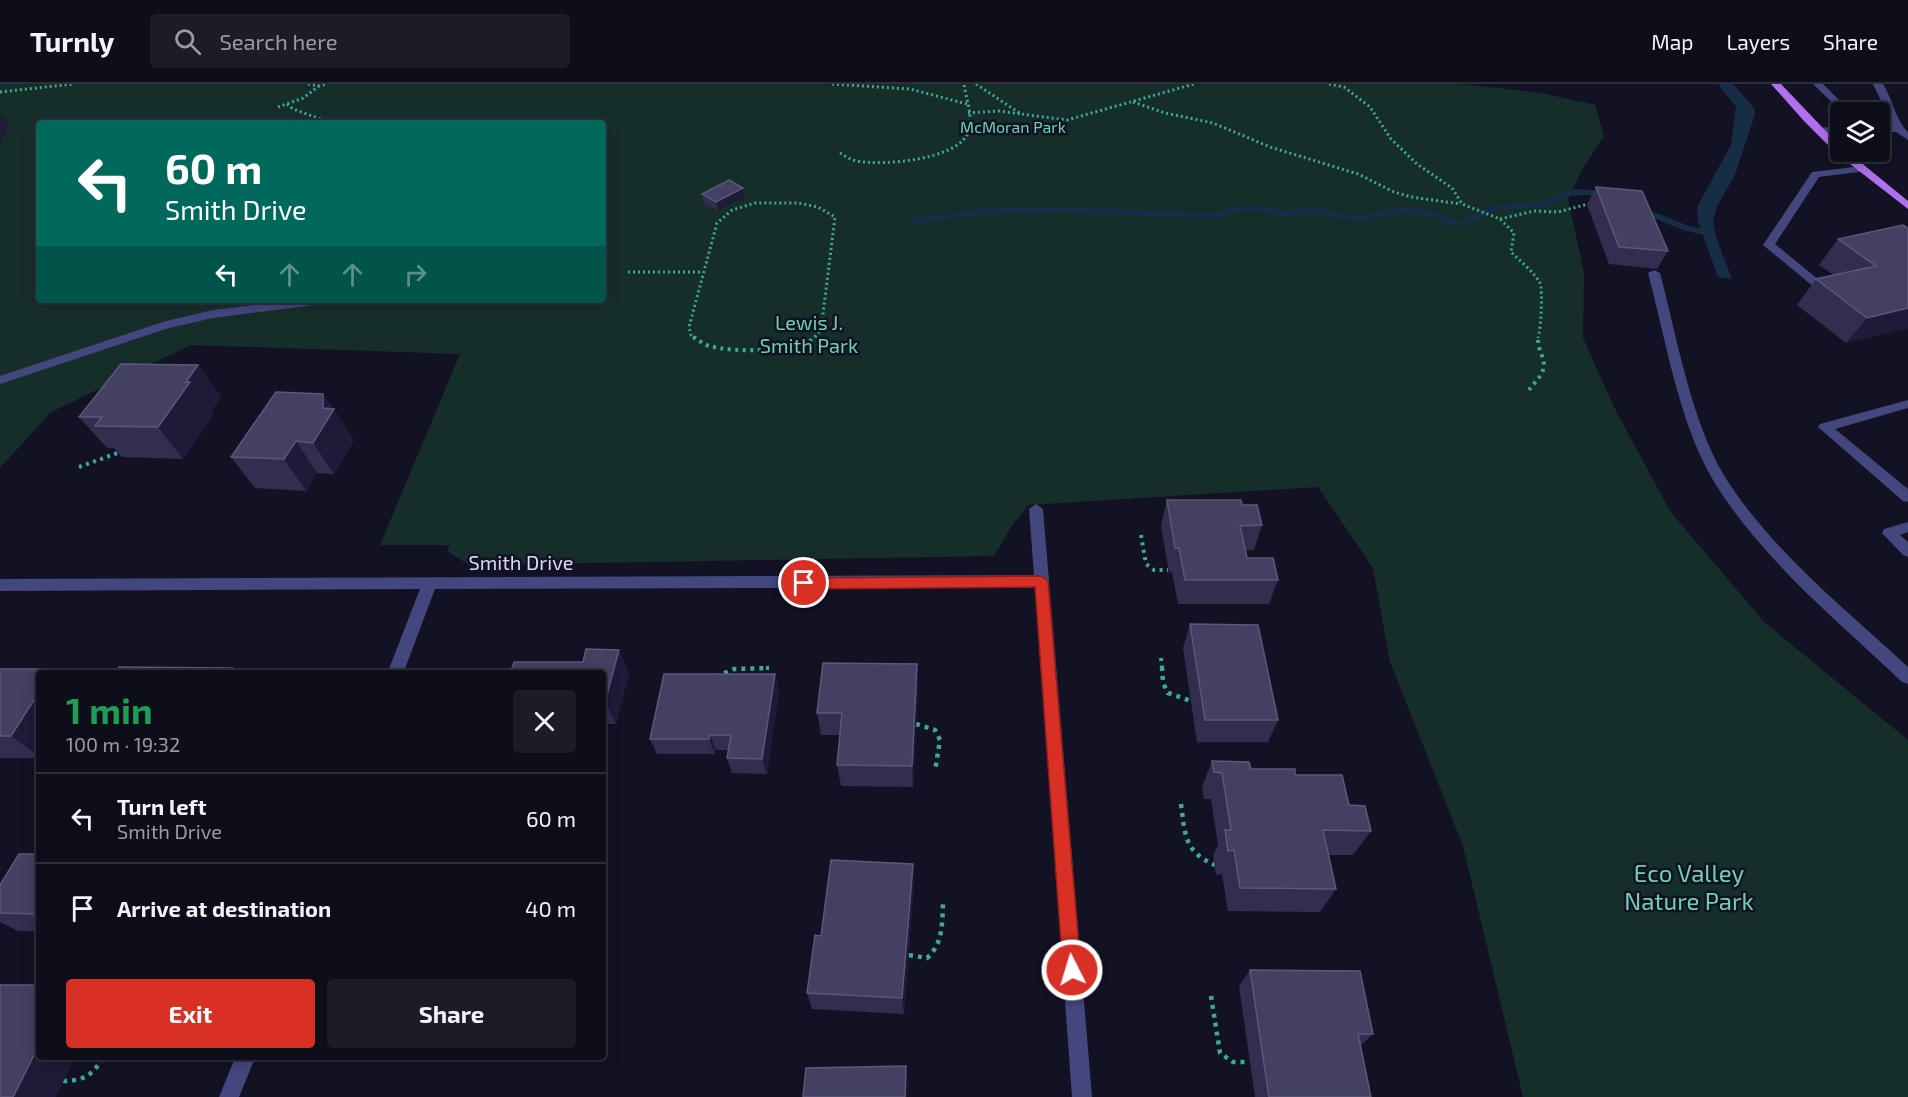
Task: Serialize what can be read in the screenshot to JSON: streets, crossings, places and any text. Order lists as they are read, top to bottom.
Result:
{
  "streets": {
    "street": ["Smith Drive"]
  },
  "parks": ["McMoran Park", "Lewis J. Smith Park", "Eco Valley Nature Park"],
  "page": {
    "header": "Turnly",
    "search": "Search here",
    "nav": ["Map", "Layers", "Share"],
    "turn": ["60 m", "Smith Drive"],
    "heading": ["1 min", "100 m · 19:32"],
    "list": [
      {
        "name": "Turn left",
        "note": "Smith Drive",
        "value": "60 m"
      },
      {
        "name": "Arrive at destination",
        "value": "40 m"
      }
    ],
    "buttons": ["Exit", "Share"]
  }
}
